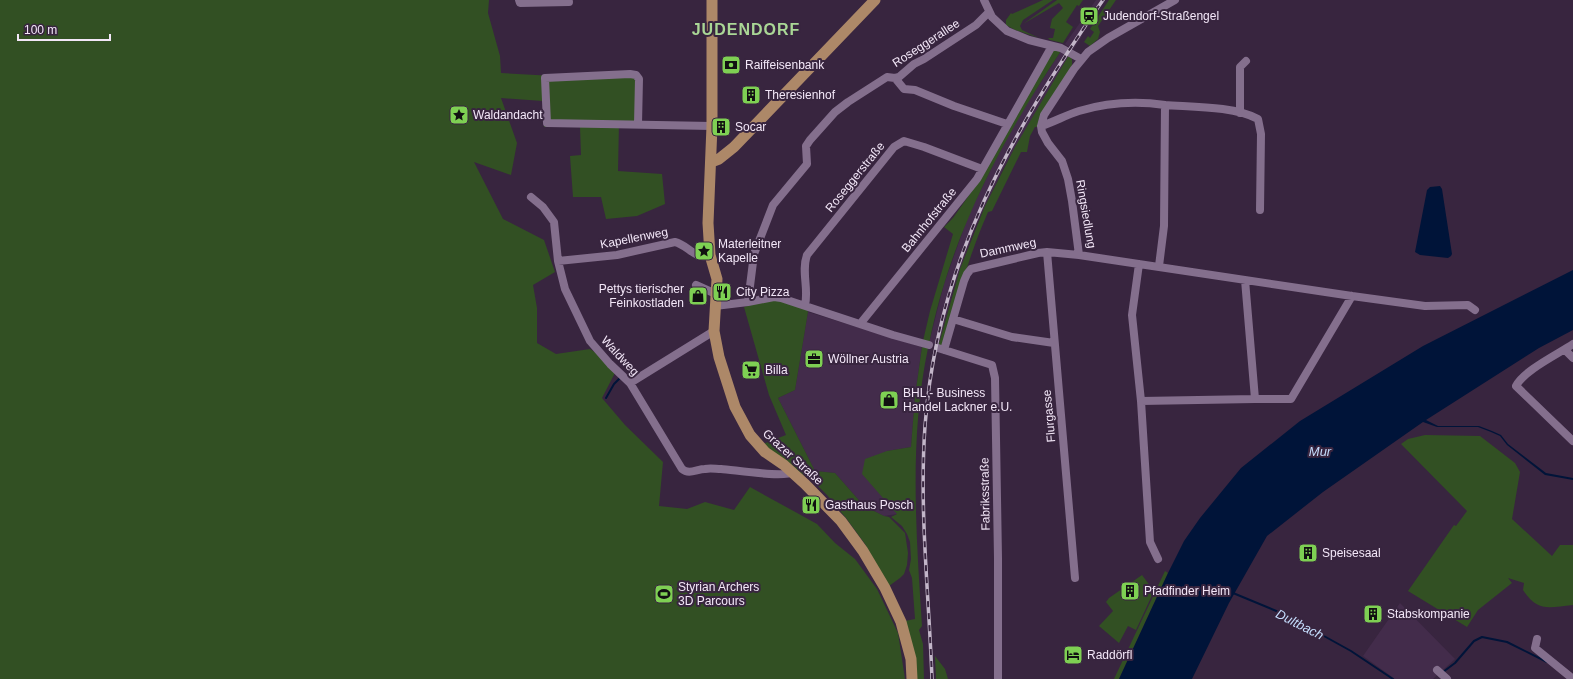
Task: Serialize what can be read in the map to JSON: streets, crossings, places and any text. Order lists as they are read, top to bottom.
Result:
{
  "streets": {
    "main road": ["Grazer Straße"],
    "street": [
      "Roseggerallee",
      "Roseggerstraße",
      "Ringsiedlung",
      "Bahnhofstraße",
      "Kapellenweg",
      "Dammweg",
      "Waldweg",
      "Flurgasse",
      "Fabriksstraße"
    ]
  },
  "crossings": [
    ["Roseggerstraße", "Bahnhofstraße"],
    ["Ringsiedlung", "Dammweg"],
    ["Kapellenweg", "Waldweg"],
    ["Kapellenweg", "Grazer Straße"],
    ["Dammweg", "Flurgasse"],
    ["Dammweg", "Fabriksstraße"],
    ["Waldweg", "Grazer Straße"]
  ],
  "districts": ["JUDENDORF"],
  "water": ["Mur", "Dultbach"],
  "places": {
    "station": ["Judendorf-Straßengel"],
    "bank": ["Raiffeisenbank"],
    "building": [
      "Theresienhof",
      "Socar",
      "Speisesaal",
      "Pfadfinder Heim",
      "Stabskompanie"
    ],
    "place": ["Waldandacht", "Materleitner Kapelle"],
    "restaurant": ["City Pizza", "Gasthaus Posch"],
    "shop": ["Pettys tierischer Feinkostladen", "BHL - Business Handel Lackner e.U."],
    "office": ["Wöllner Austria"],
    "supermarket": ["Billa"],
    "sports": ["Styrian Archers 3D Parcours"],
    "hotel": ["Raddörfl"]
  },
  "scale_bar": "100 m"
}
